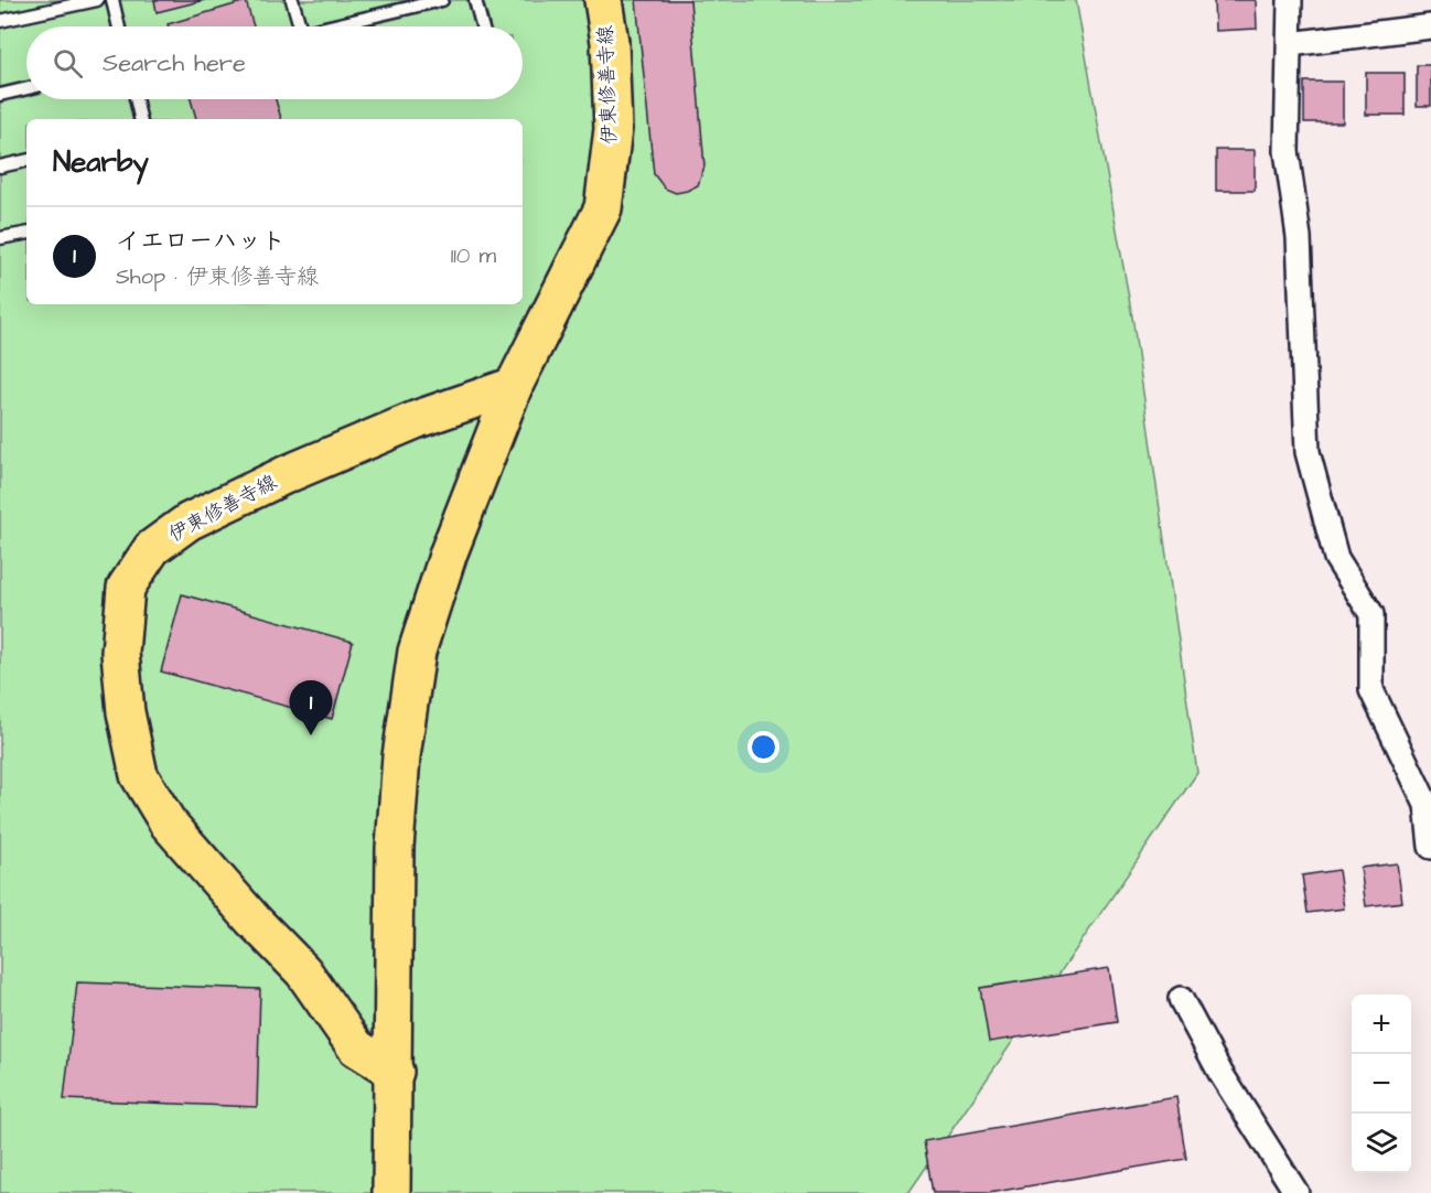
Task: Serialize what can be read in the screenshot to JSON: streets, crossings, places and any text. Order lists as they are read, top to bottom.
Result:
{
  "streets": {
    "main road": ["伊東修善寺線"]
  },
  "page": {
    "search": "Search here",
    "heading": "Nearby",
    "list": [
      {
        "mark": "1",
        "name": "イエローハット",
        "note": "Shop · 伊東修善寺線",
        "value": "110 m"
      }
    ],
    "pins": "1",
    "map_buttons": ["+", "−"]
  }
}
